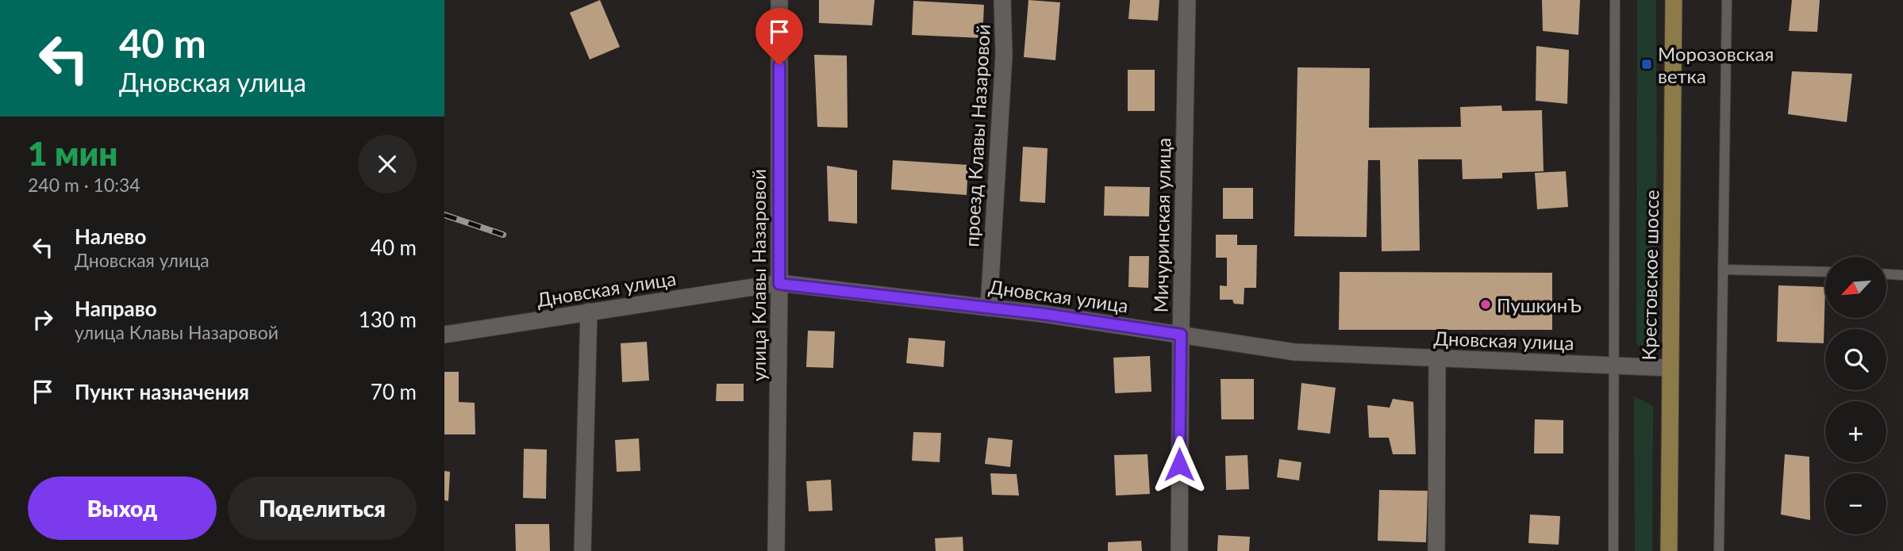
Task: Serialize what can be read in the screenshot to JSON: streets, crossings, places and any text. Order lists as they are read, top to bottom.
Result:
{
  "streets": {
    "main road": ["Крестовское шоссе"],
    "street": [
      "проезд Клавы Назаровой",
      "Мичуринская улица",
      "улица Клавы Назаровой",
      "Дновская улица"
    ]
  },
  "crossings": [
    ["проезд Клавы Назаровой", "Дновская улица"],
    ["Мичуринская улица", "Дновская улица"],
    ["улица Клавы Назаровой", "Дновская улица"],
    ["Крестовское шоссе", "Дновская улица"]
  ],
  "places": {
    "transit": ["Морозовская ветка"],
    "other": ["ПушкинЪ"]
  },
  "north": "bottom left",
  "page": {
    "turn": ["40 m", "Дновская улица"],
    "heading": ["1 мин", "240 m · 10:34"],
    "list": [
      {
        "name": "Налево",
        "note": "Дновская улица",
        "value": "40 m"
      },
      {
        "name": "Направо",
        "note": "улица Клавы Назаровой",
        "value": "130 m"
      },
      {
        "name": "Пункт назначения",
        "value": "70 m"
      }
    ],
    "map_buttons": ["+", "−"],
    "buttons": ["Выход", "Поделиться"]
  }
}
